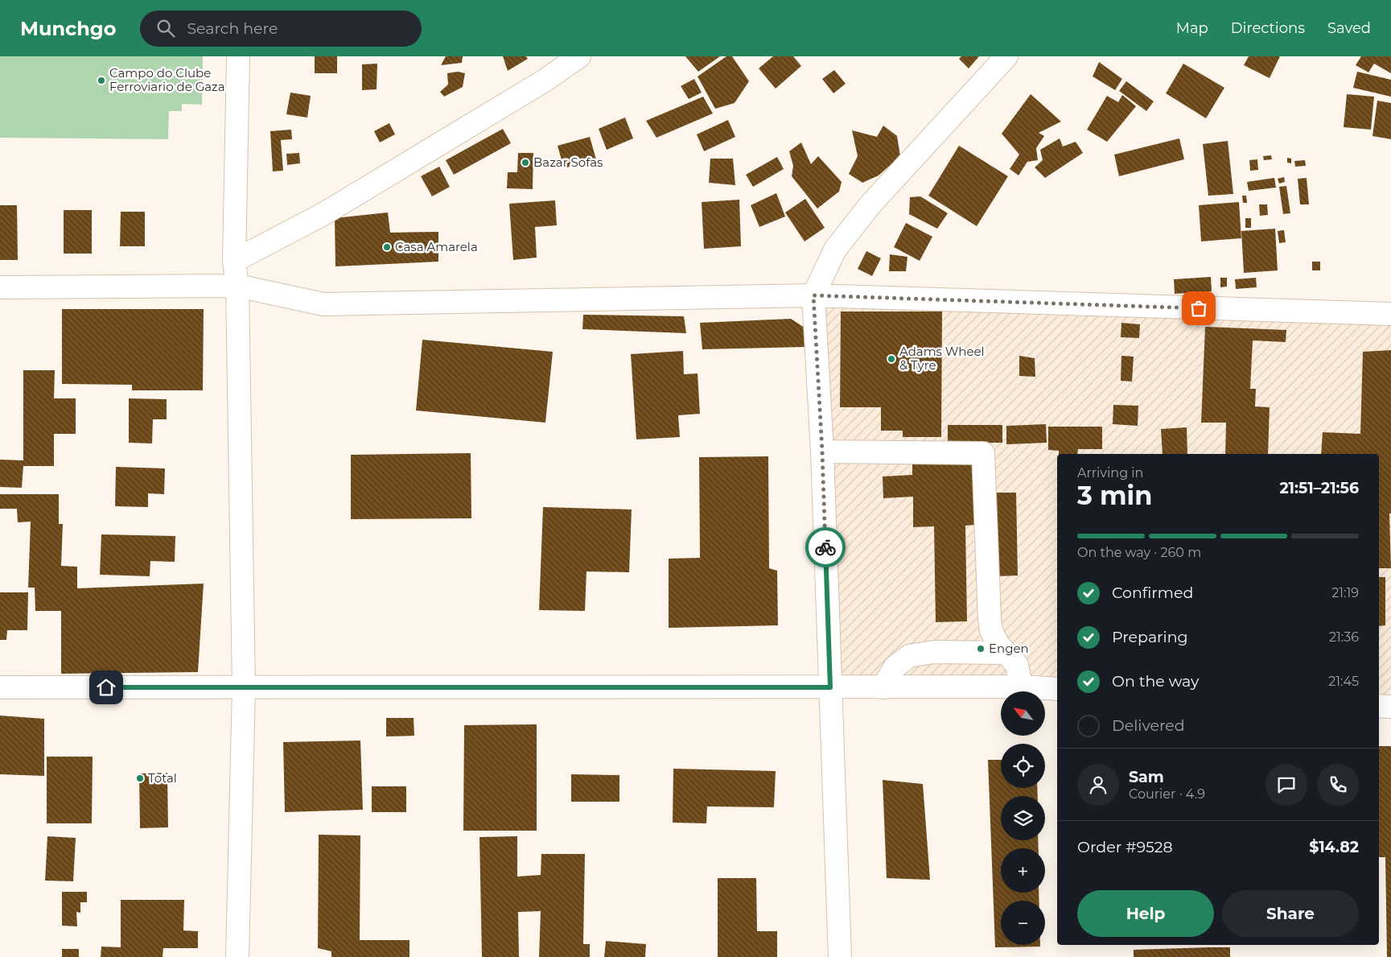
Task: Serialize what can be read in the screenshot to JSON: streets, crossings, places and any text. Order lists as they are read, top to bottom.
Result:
{
  "places": [
    "Campo do Clube Ferroviario de Gaza",
    "Bazar Sofas",
    "Casa Amarela",
    "Adams Wheel & Tyre",
    "Engen",
    "Total"
  ],
  "north": "top left",
  "page": {
    "header": "Munchgo",
    "search": "Search here",
    "nav": ["Map", "Directions", "Saved"],
    "heading": ["3 min", "Arriving in", "21:51–21:56"],
    "panel": [
      "Sam",
      "Courier · 4.9",
      "Order #9528",
      "$14.82"
    ],
    "bar": "On the way · 260 m",
    "list": [
      ["Confirmed", "21:19"],
      ["Preparing", "21:36"],
      ["On the way", "21:45"],
      "Delivered"
    ],
    "map_buttons": ["+", "−"],
    "buttons": ["Help", "Share"]
  }
}
